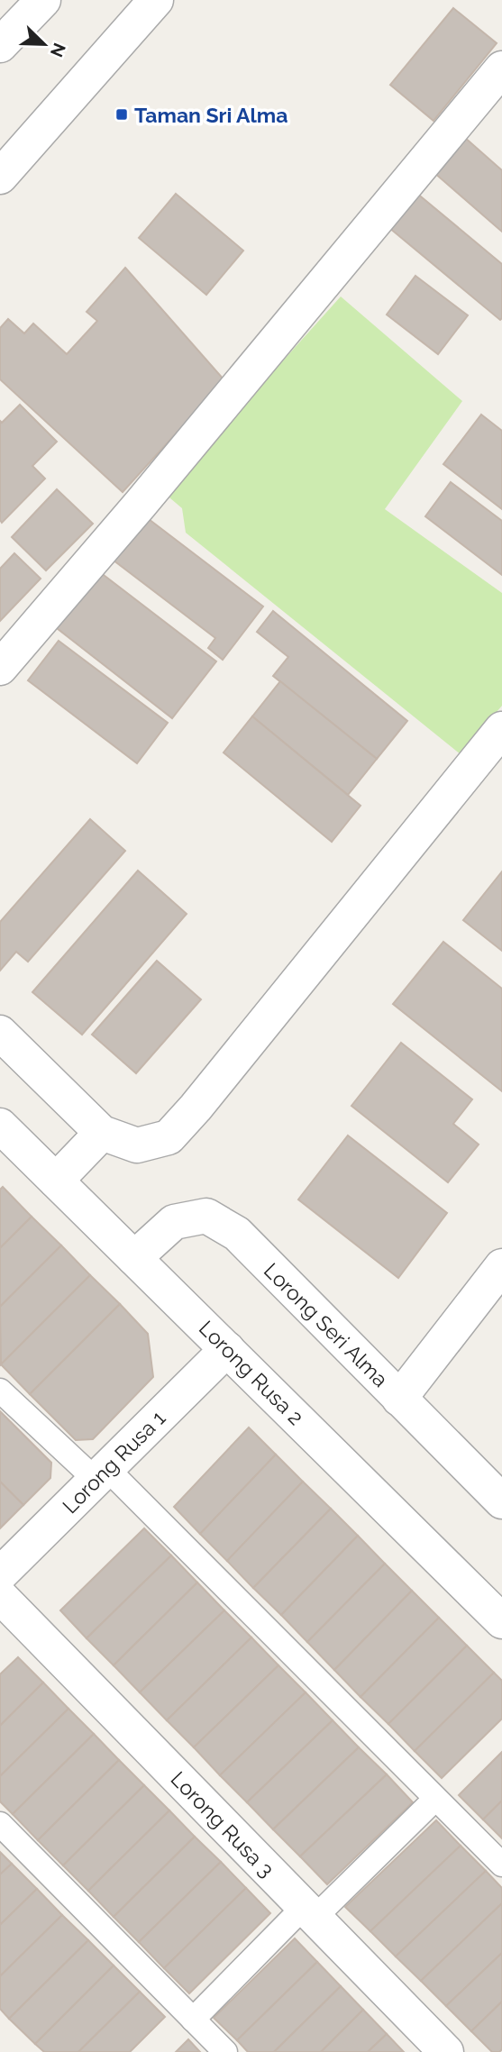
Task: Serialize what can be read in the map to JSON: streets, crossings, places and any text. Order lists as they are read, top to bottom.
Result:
{
  "streets": {
    "street": [
      "Lorong Seri Alma",
      "Lorong Rusa 2",
      "Lorong Rusa 1",
      "Lorong Rusa 3"
    ]
  },
  "crossings": [
    ["Lorong Seri Alma", "Lorong Rusa 2"],
    ["Lorong Rusa 2", "Lorong Rusa 1"]
  ],
  "places": {
    "transit": ["Taman Sri Alma"]
  },
  "north": "bottom right"
}
